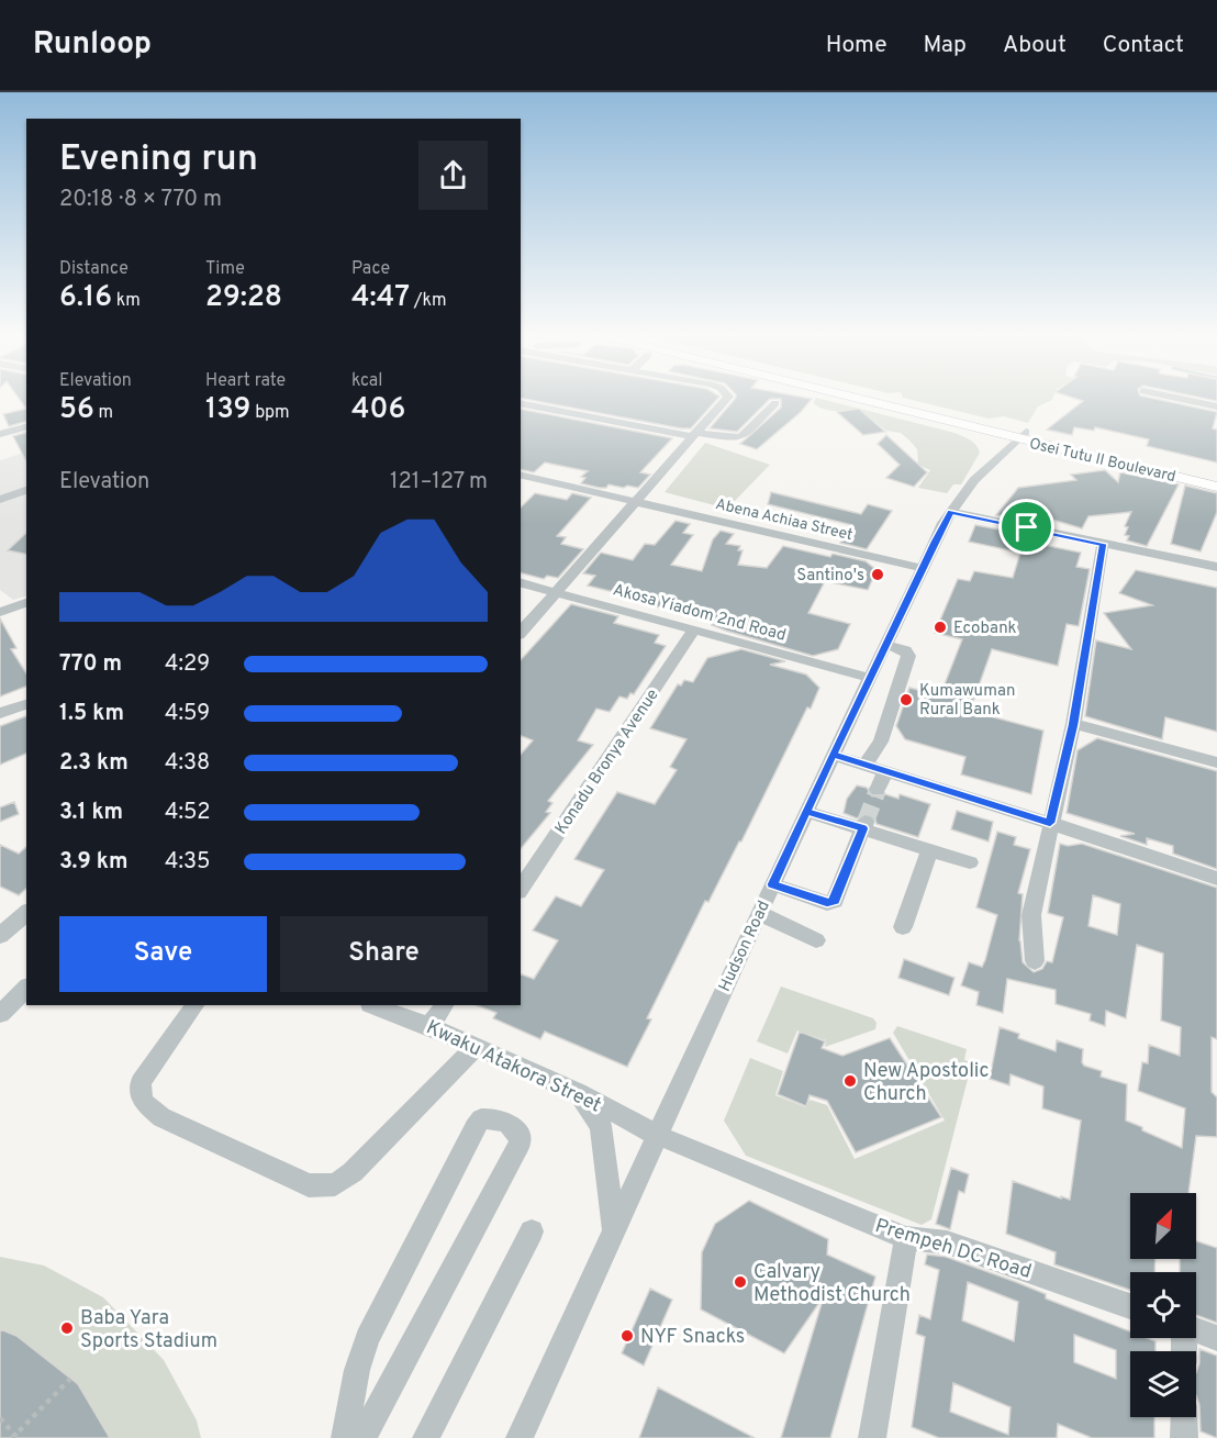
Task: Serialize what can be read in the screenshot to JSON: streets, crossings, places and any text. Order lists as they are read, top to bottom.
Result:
{
  "streets": {
    "main road": ["Osei Tutu II Boulevard"],
    "street": [
      "Abena Achiaa Street",
      "Akosa Yiadom 2nd Road",
      "Konadu Bronya Avenue",
      "Hudson Road",
      "Kwaku Atakora Street",
      "Prempeh DC Road"
    ]
  },
  "crossings": [
    ["Osei Tutu II Boulevard", "Hudson Road"],
    ["Abena Achiaa Street", "Hudson Road"],
    ["Akosa Yiadom 2nd Road", "Konadu Bronya Avenue"],
    ["Akosa Yiadom 2nd Road", "Hudson Road"],
    ["Hudson Road", "Kwaku Atakora Street"],
    ["Hudson Road", "Prempeh DC Road"],
    ["Kwaku Atakora Street", "Prempeh DC Road"]
  ],
  "places": [
    "Santino's",
    "Ecobank",
    "Kumawuman Rural Bank",
    "New Apostolic Church",
    "Calvary Methodist Church",
    "Baba Yara Sports Stadium",
    "NYF Snacks"
  ],
  "north": "top right",
  "page": {
    "header": "Runloop",
    "nav": [
      "Home",
      "Map",
      "About",
      "Contact"
    ],
    "heading": ["Evening run", "20:18 · 8 × 770 m"],
    "stats": [
      ["Distance", "6.16 km"],
      ["Time", "29:28"],
      ["Pace", "4:47 /km"],
      ["Elevation", "56 m"],
      ["Heart rate", "139 bpm"],
      ["kcal", "406"]
    ],
    "chart": ["Elevation", "121–127 m"],
    "list": [
      {
        "name": "770 m",
        "note": "4:29"
      },
      {
        "name": "1.5 km",
        "note": "4:59"
      },
      {
        "name": "2.3 km",
        "note": "4:38"
      },
      {
        "name": "3.1 km",
        "note": "4:52"
      },
      {
        "name": "3.9 km",
        "note": "4:35"
      }
    ],
    "buttons": ["Save", "Share"]
  }
}
